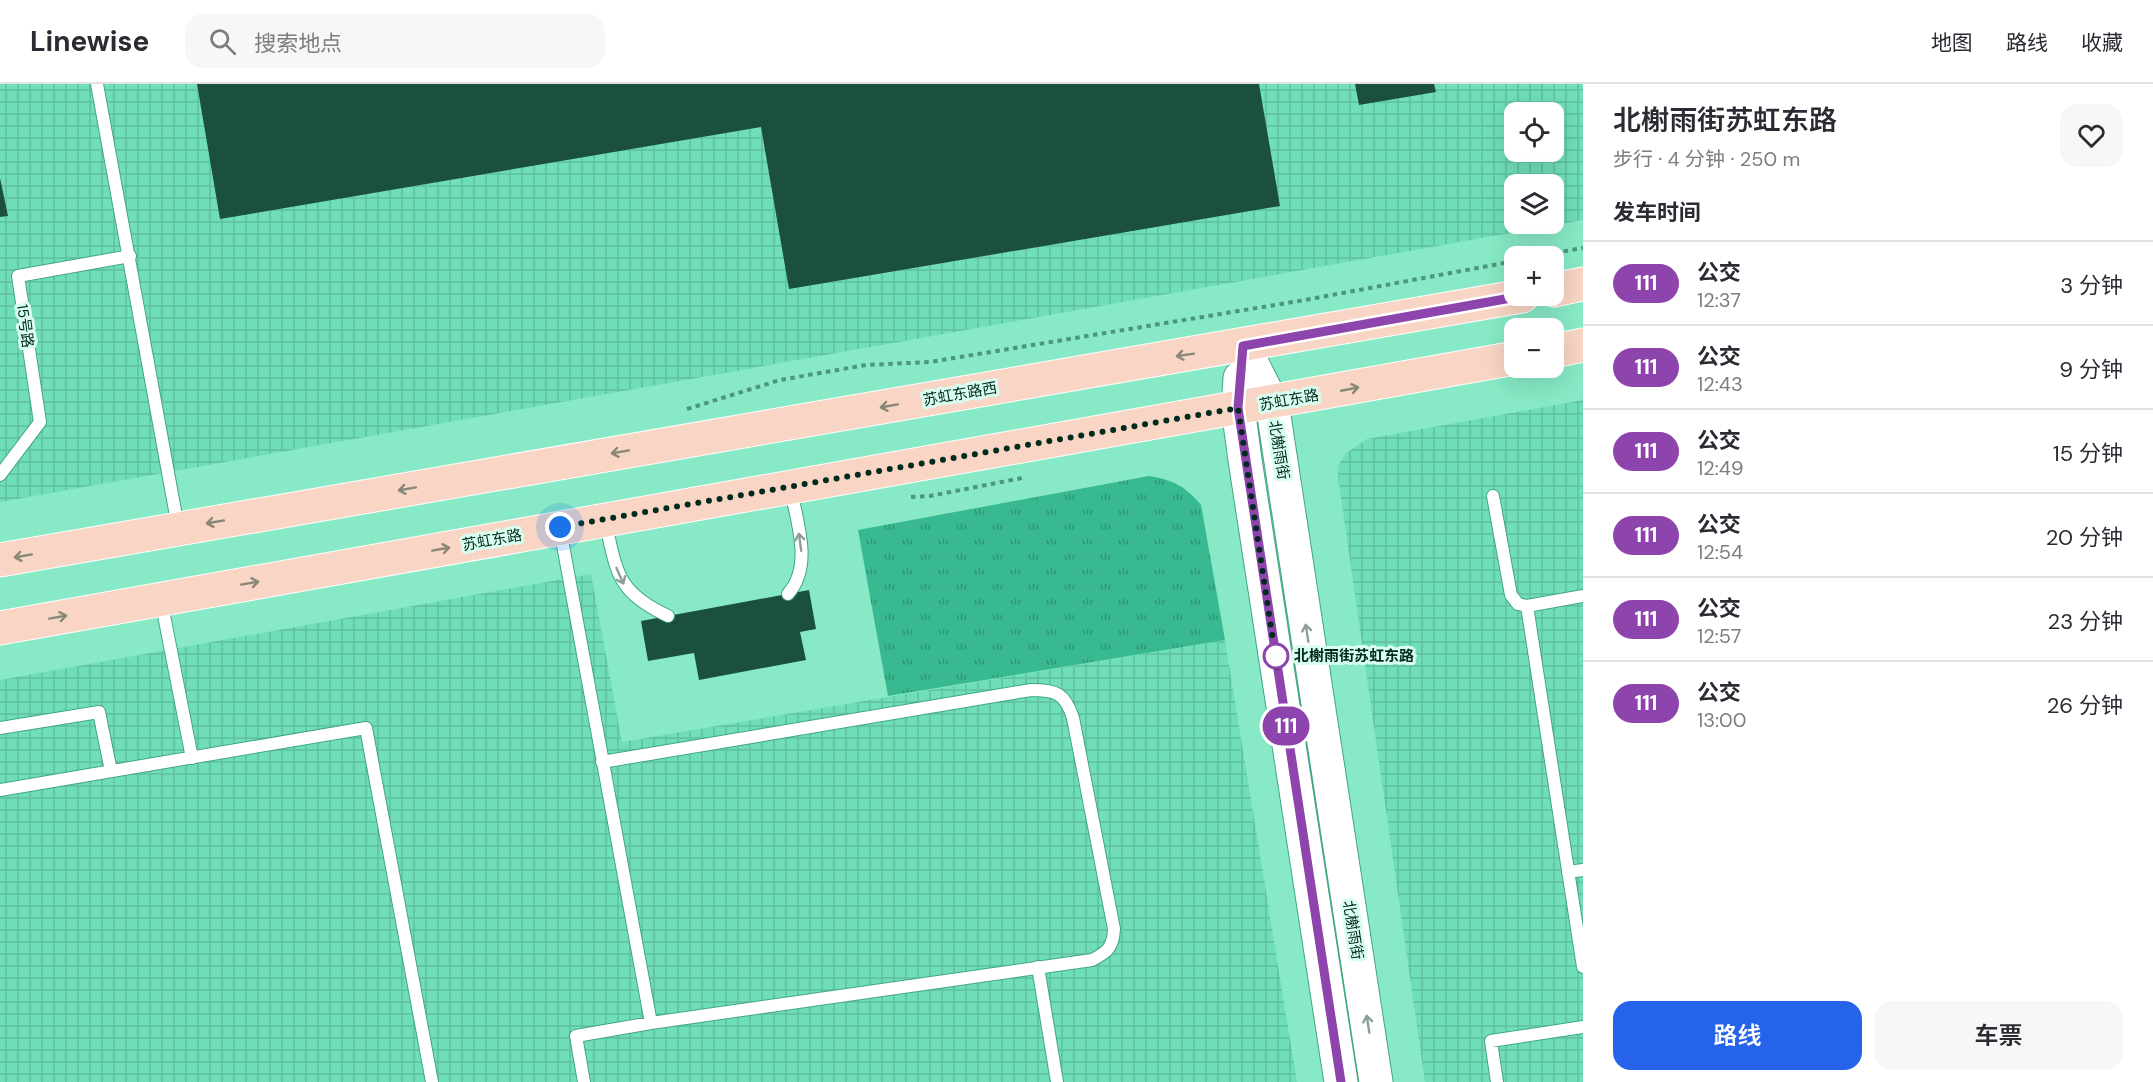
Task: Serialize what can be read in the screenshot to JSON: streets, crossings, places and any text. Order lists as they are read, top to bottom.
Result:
{
  "streets": {
    "main road": ["苏虹东路西", "苏虹东路", "北榭雨街"],
    "lane": ["15号路"]
  },
  "crossings": [
    ["苏虹东路西", "北榭雨街"],
    ["苏虹东路", "北榭雨街"]
  ],
  "one_way": ["苏虹东路西"],
  "places": ["北榭雨街苏虹东路"],
  "lines": ["bus line 111"],
  "page": {
    "header": "Linewise",
    "search": "搜索地点",
    "nav": ["地图", "路线", "收藏"],
    "on_map": "111",
    "heading": [
      ["北榭雨街苏虹东路", "步行 · 4 分钟 · 250 m"],
      "发车时间"
    ],
    "map_buttons": ["+", "−"],
    "list": [
      {
        "mark": "111",
        "name": "公交",
        "note": "12:37",
        "value": "3 分钟"
      },
      {
        "mark": "111",
        "name": "公交",
        "note": "12:43",
        "value": "9 分钟"
      },
      {
        "mark": "111",
        "name": "公交",
        "note": "12:49",
        "value": "15 分钟"
      },
      {
        "mark": "111",
        "name": "公交",
        "note": "12:54",
        "value": "20 分钟"
      },
      {
        "mark": "111",
        "name": "公交",
        "note": "12:57",
        "value": "23 分钟"
      },
      {
        "mark": "111",
        "name": "公交",
        "note": "13:00",
        "value": "26 分钟"
      }
    ],
    "buttons": ["路线", "车票"]
  }
}
